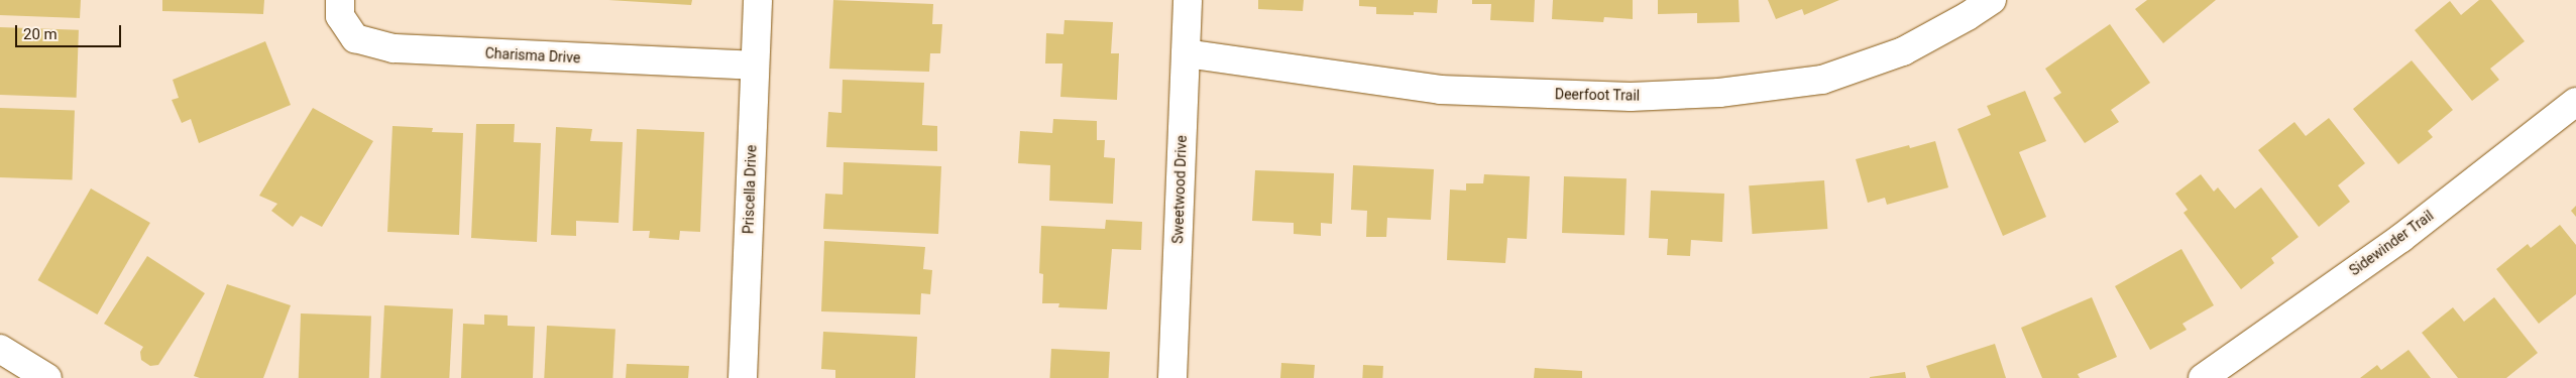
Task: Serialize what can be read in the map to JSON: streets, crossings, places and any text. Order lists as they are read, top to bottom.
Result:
{
  "streets": {
    "street": [
      "Charisma Drive",
      "Deerfoot Trail",
      "Priscella Drive",
      "Sweetwood Drive",
      "Sidewinder Trail"
    ]
  },
  "crossings": [
    ["Charisma Drive", "Priscella Drive"],
    ["Deerfoot Trail", "Sweetwood Drive"]
  ],
  "scale_bar": "20 m"
}
